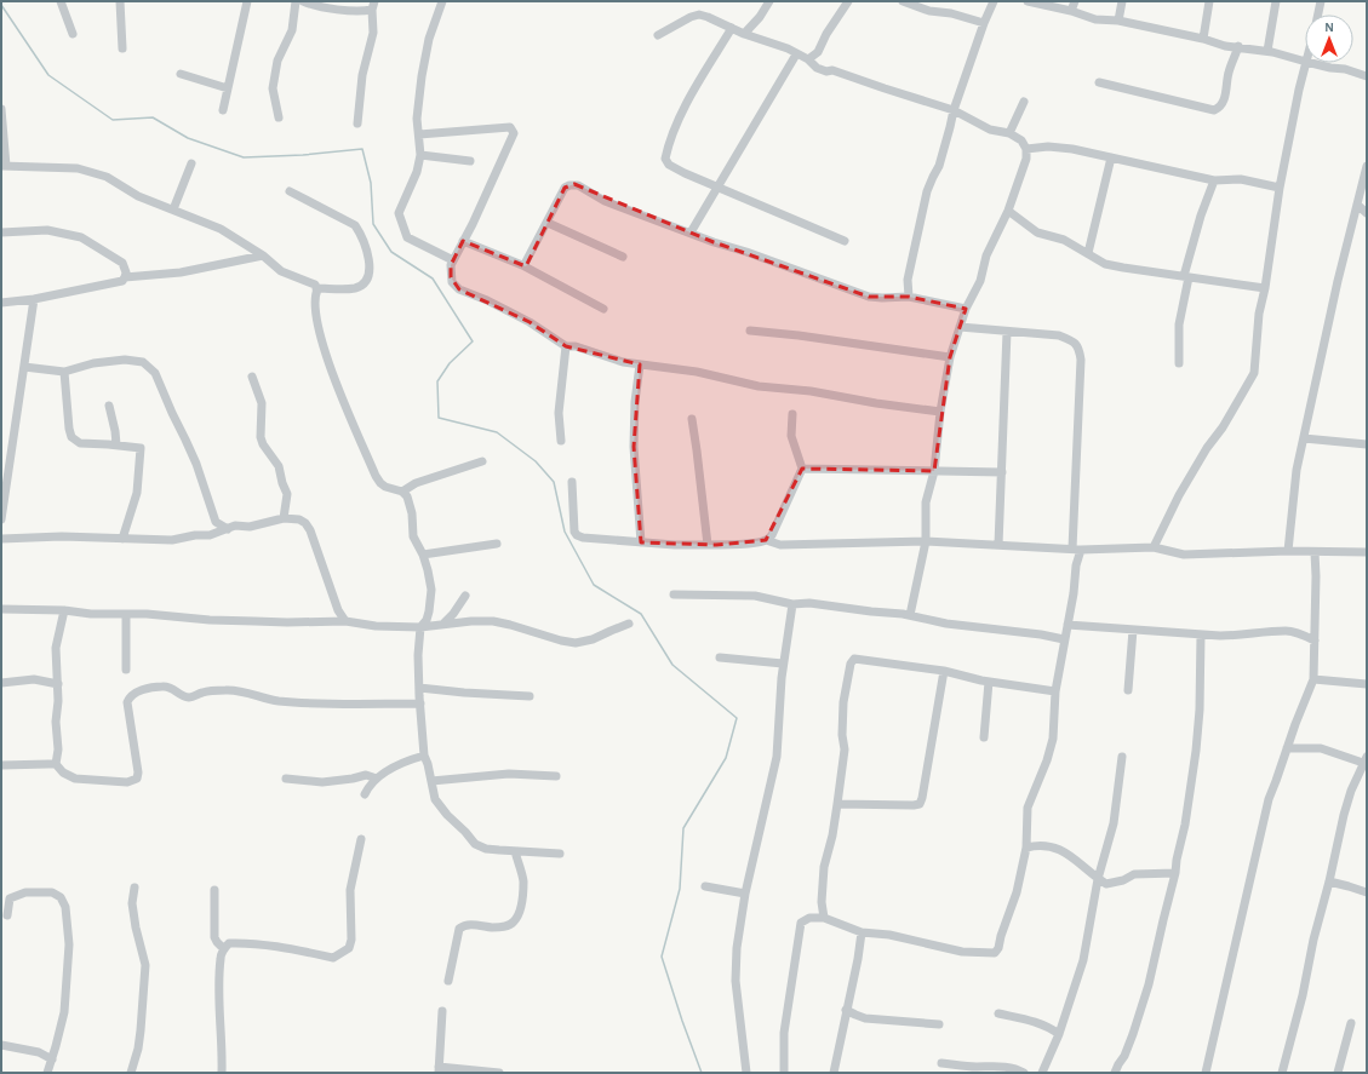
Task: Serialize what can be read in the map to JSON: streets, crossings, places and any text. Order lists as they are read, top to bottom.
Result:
{
  "north": "top"
}
